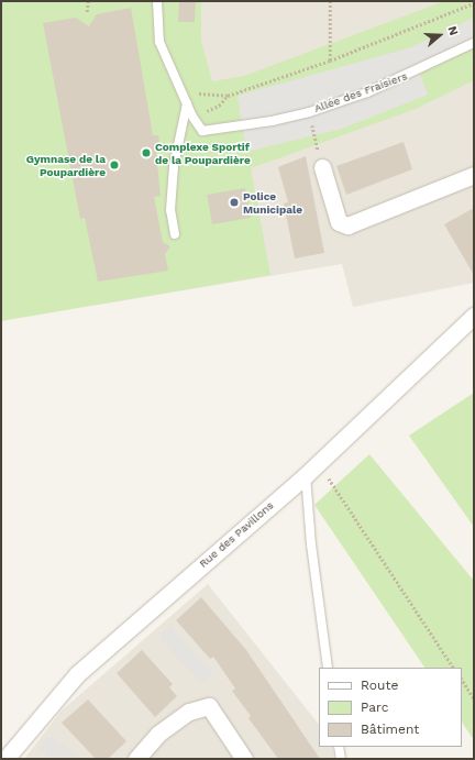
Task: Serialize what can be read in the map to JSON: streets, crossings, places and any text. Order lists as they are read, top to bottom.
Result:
{
  "streets": {
    "street": ["Rue des Pavillons"],
    "lane": ["Allée des Fraisiers"]
  },
  "places": ["Complexe Sportif de la Poupardière", "Gymnase de la Poupardière", "Police Municipale"],
  "legend": ["Route", "Parc", "Bâtiment"],
  "north": "right"
}
